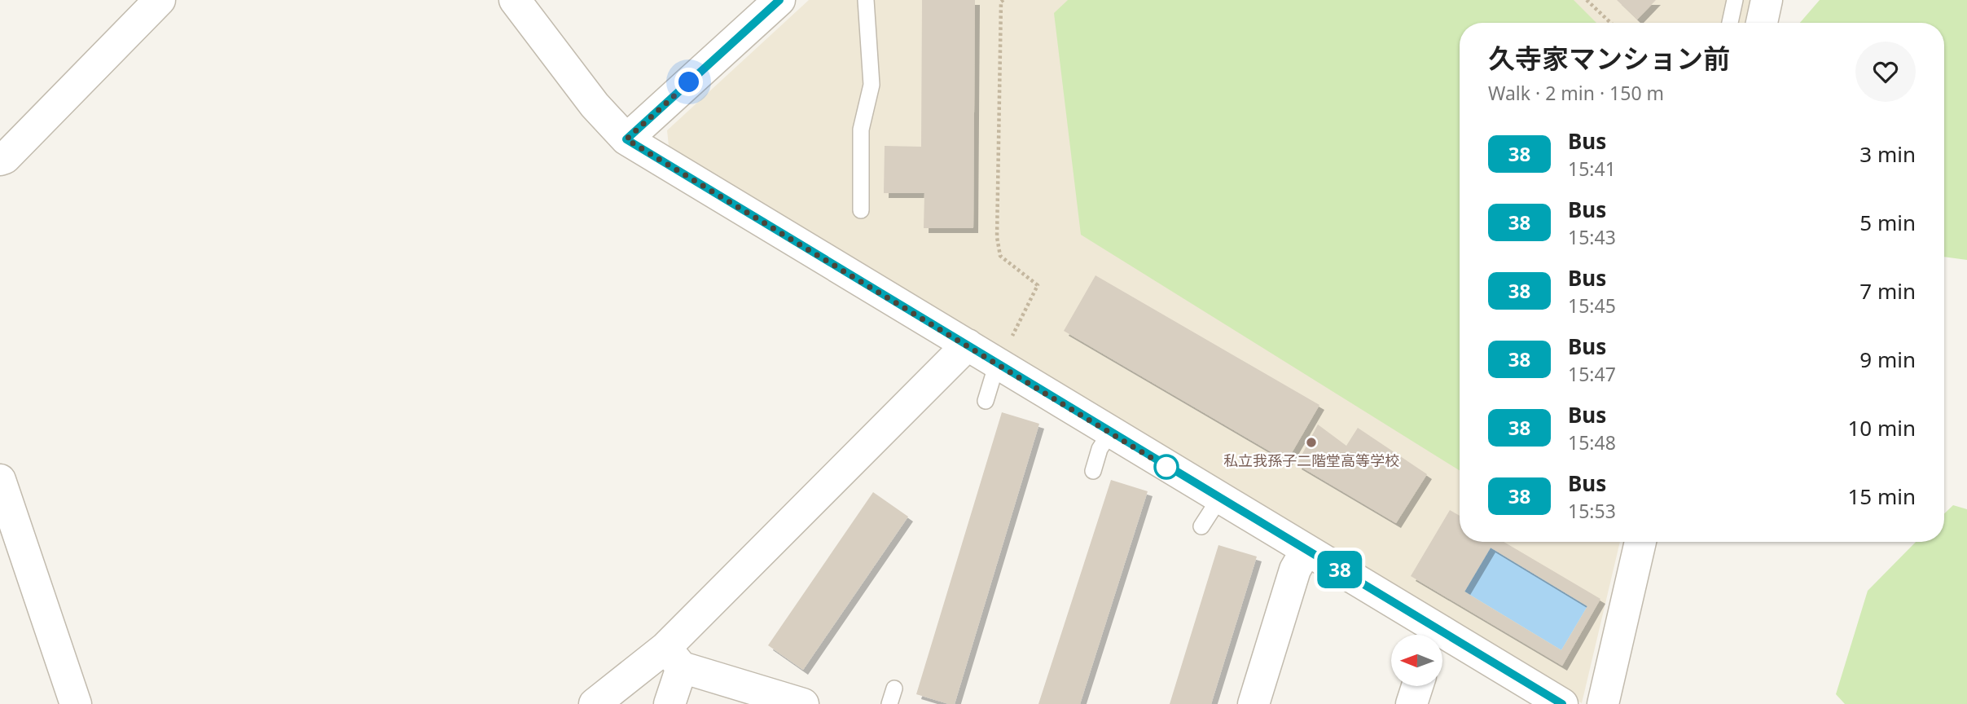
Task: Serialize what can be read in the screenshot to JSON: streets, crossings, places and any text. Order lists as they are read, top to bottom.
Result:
{
  "places": ["私立我孫子二階堂高等学校"],
  "lines": ["bus line 38"],
  "north": "left",
  "page": {
    "on_map": "38",
    "heading": ["久寺家マンション前", "Walk · 2 min · 150 m"],
    "list": [
      {
        "mark": "38",
        "name": "Bus",
        "note": "15:41",
        "value": "3 min"
      },
      {
        "mark": "38",
        "name": "Bus",
        "note": "15:43",
        "value": "5 min"
      },
      {
        "mark": "38",
        "name": "Bus",
        "note": "15:45",
        "value": "7 min"
      },
      {
        "mark": "38",
        "name": "Bus",
        "note": "15:47",
        "value": "9 min"
      },
      {
        "mark": "38",
        "name": "Bus",
        "note": "15:48",
        "value": "10 min"
      },
      {
        "mark": "38",
        "name": "Bus",
        "note": "15:53",
        "value": "15 min"
      }
    ]
  }
}
